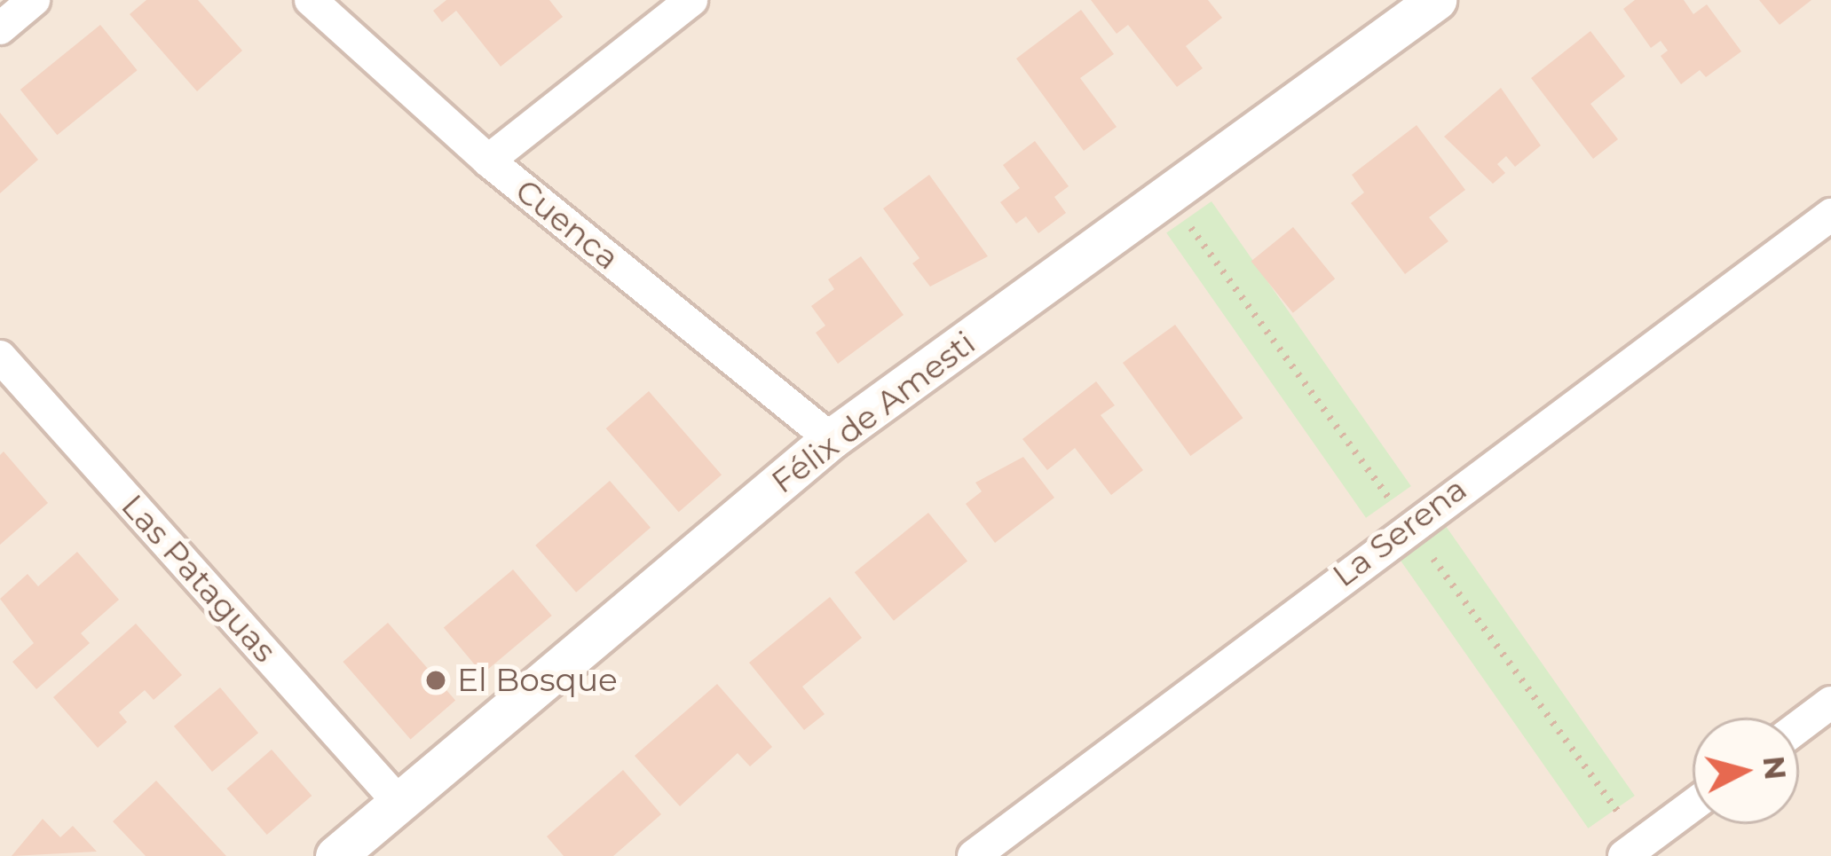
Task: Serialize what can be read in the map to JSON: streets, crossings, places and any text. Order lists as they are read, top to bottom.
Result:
{
  "streets": {
    "street": [
      "Cuenca",
      "Félix de Amesti",
      "La Serena",
      "Las Pataguas"
    ]
  },
  "crossings": [
    ["Cuenca", "Félix de Amesti"],
    ["Félix de Amesti", "Las Pataguas"]
  ],
  "places": ["El Bosque"],
  "north": "right"
}
